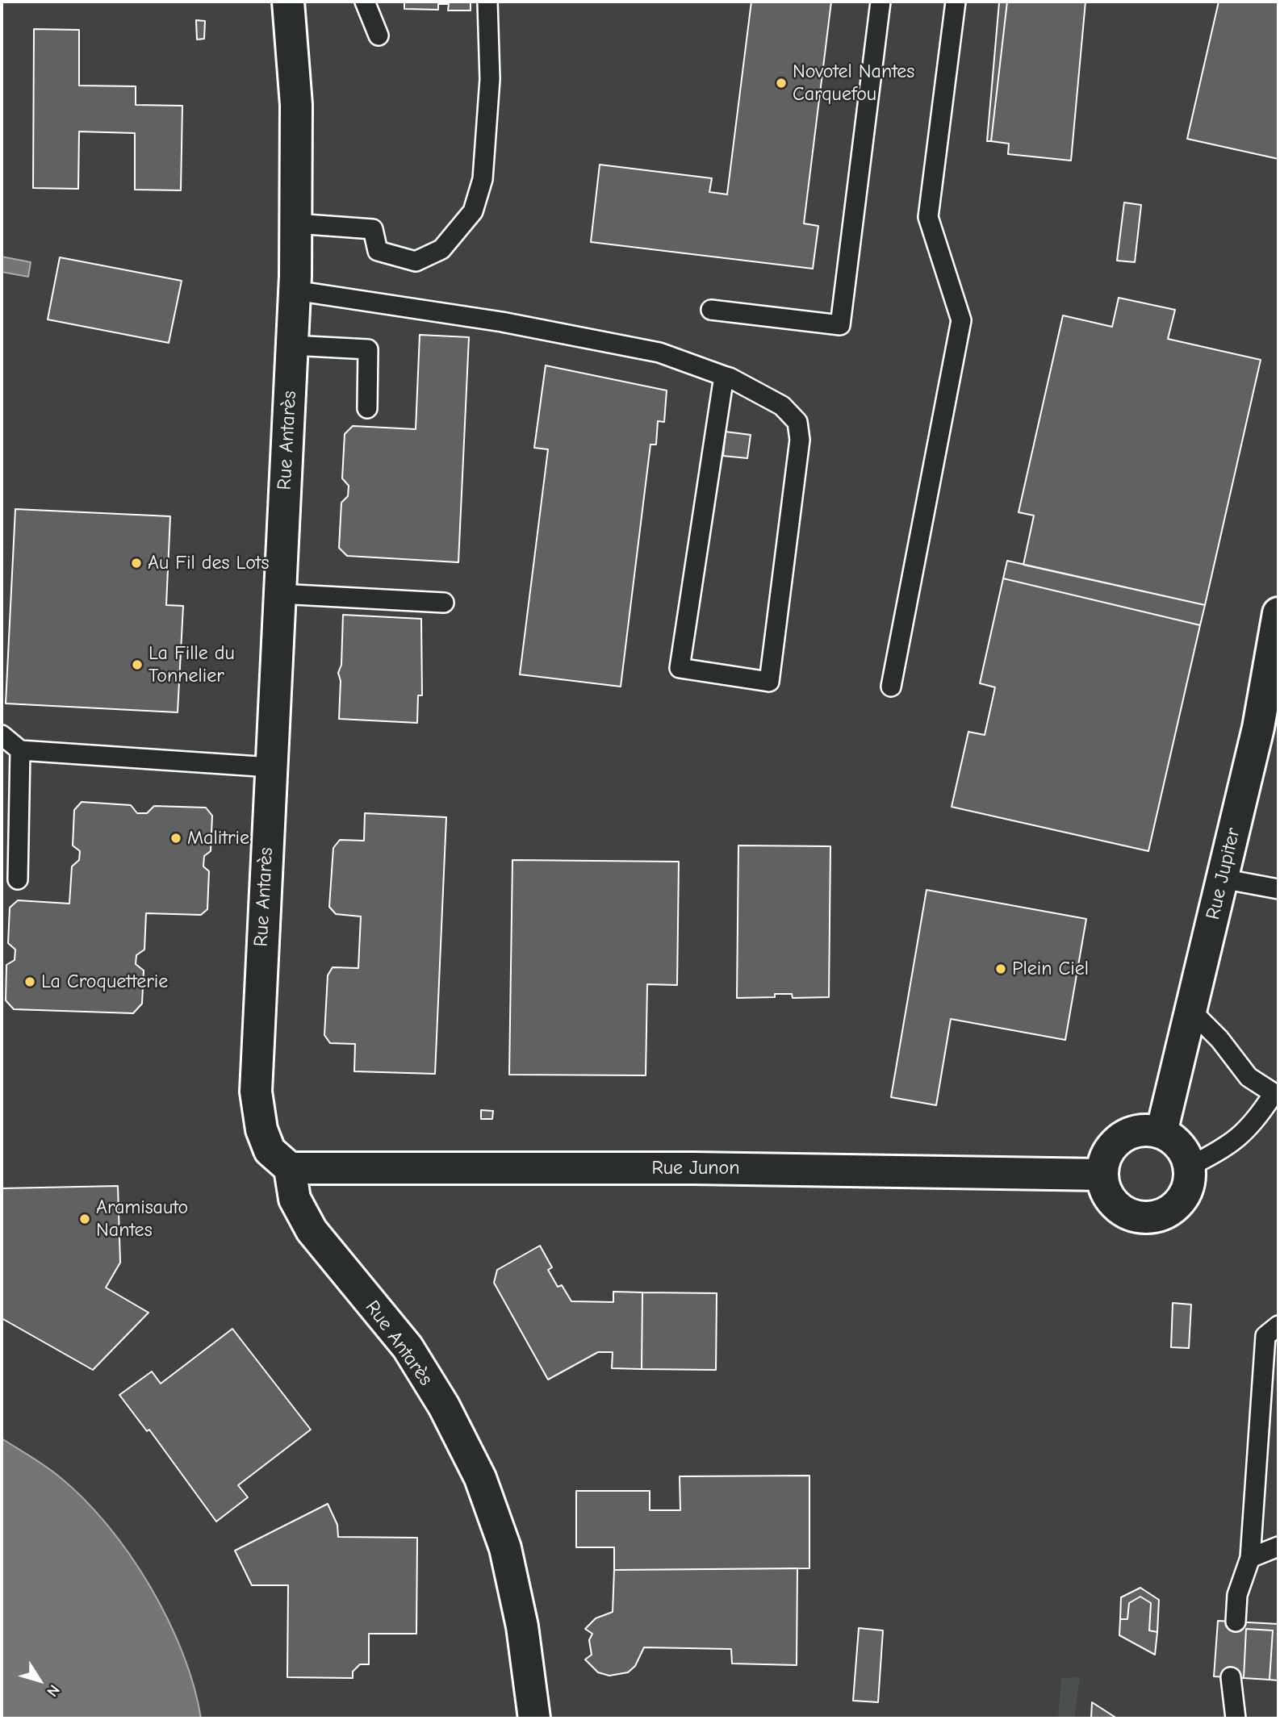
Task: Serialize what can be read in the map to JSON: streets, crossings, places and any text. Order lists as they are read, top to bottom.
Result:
{
  "streets": {
    "street": ["Rue Antarès", "Rue Jupiter", "Rue Junon"]
  },
  "crossings": [
    ["Rue Antarès", "Rue Junon"],
    ["Rue Jupiter", "Rue Junon"]
  ],
  "places": [
    "Novotel Nantes Carquefou",
    "Au Fil des Lots",
    "La Fille du Tonnelier",
    "Malitrie",
    "Plein Ciel",
    "La Croquetterie",
    "Aramisauto Nantes"
  ],
  "north": "bottom right"
}
